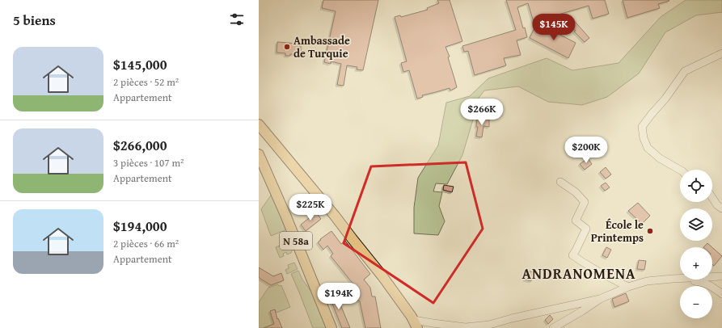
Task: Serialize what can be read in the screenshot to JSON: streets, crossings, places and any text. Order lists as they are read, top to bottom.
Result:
{
  "streets": {
    "main road": ["N 58a"]
  },
  "districts": ["ANDRANOMENA"],
  "places": ["Ambassade de Turquie", "École le Printemps"],
  "page": {
    "heading": "5 biens",
    "price": [
      "$145K",
      "$266K",
      "$200K",
      "$225K",
      "$194K"
    ],
    "list": [
      {
        "name": "$145,000",
        "note": "2 pièces · 52 m² · Appartement"
      },
      {
        "name": "$266,000",
        "note": "3 pièces · 107 m² · Appartement"
      },
      {
        "name": "$194,000",
        "note": "2 pièces · 66 m² · Appartement"
      }
    ],
    "map_buttons": ["+", "−"]
  }
}
